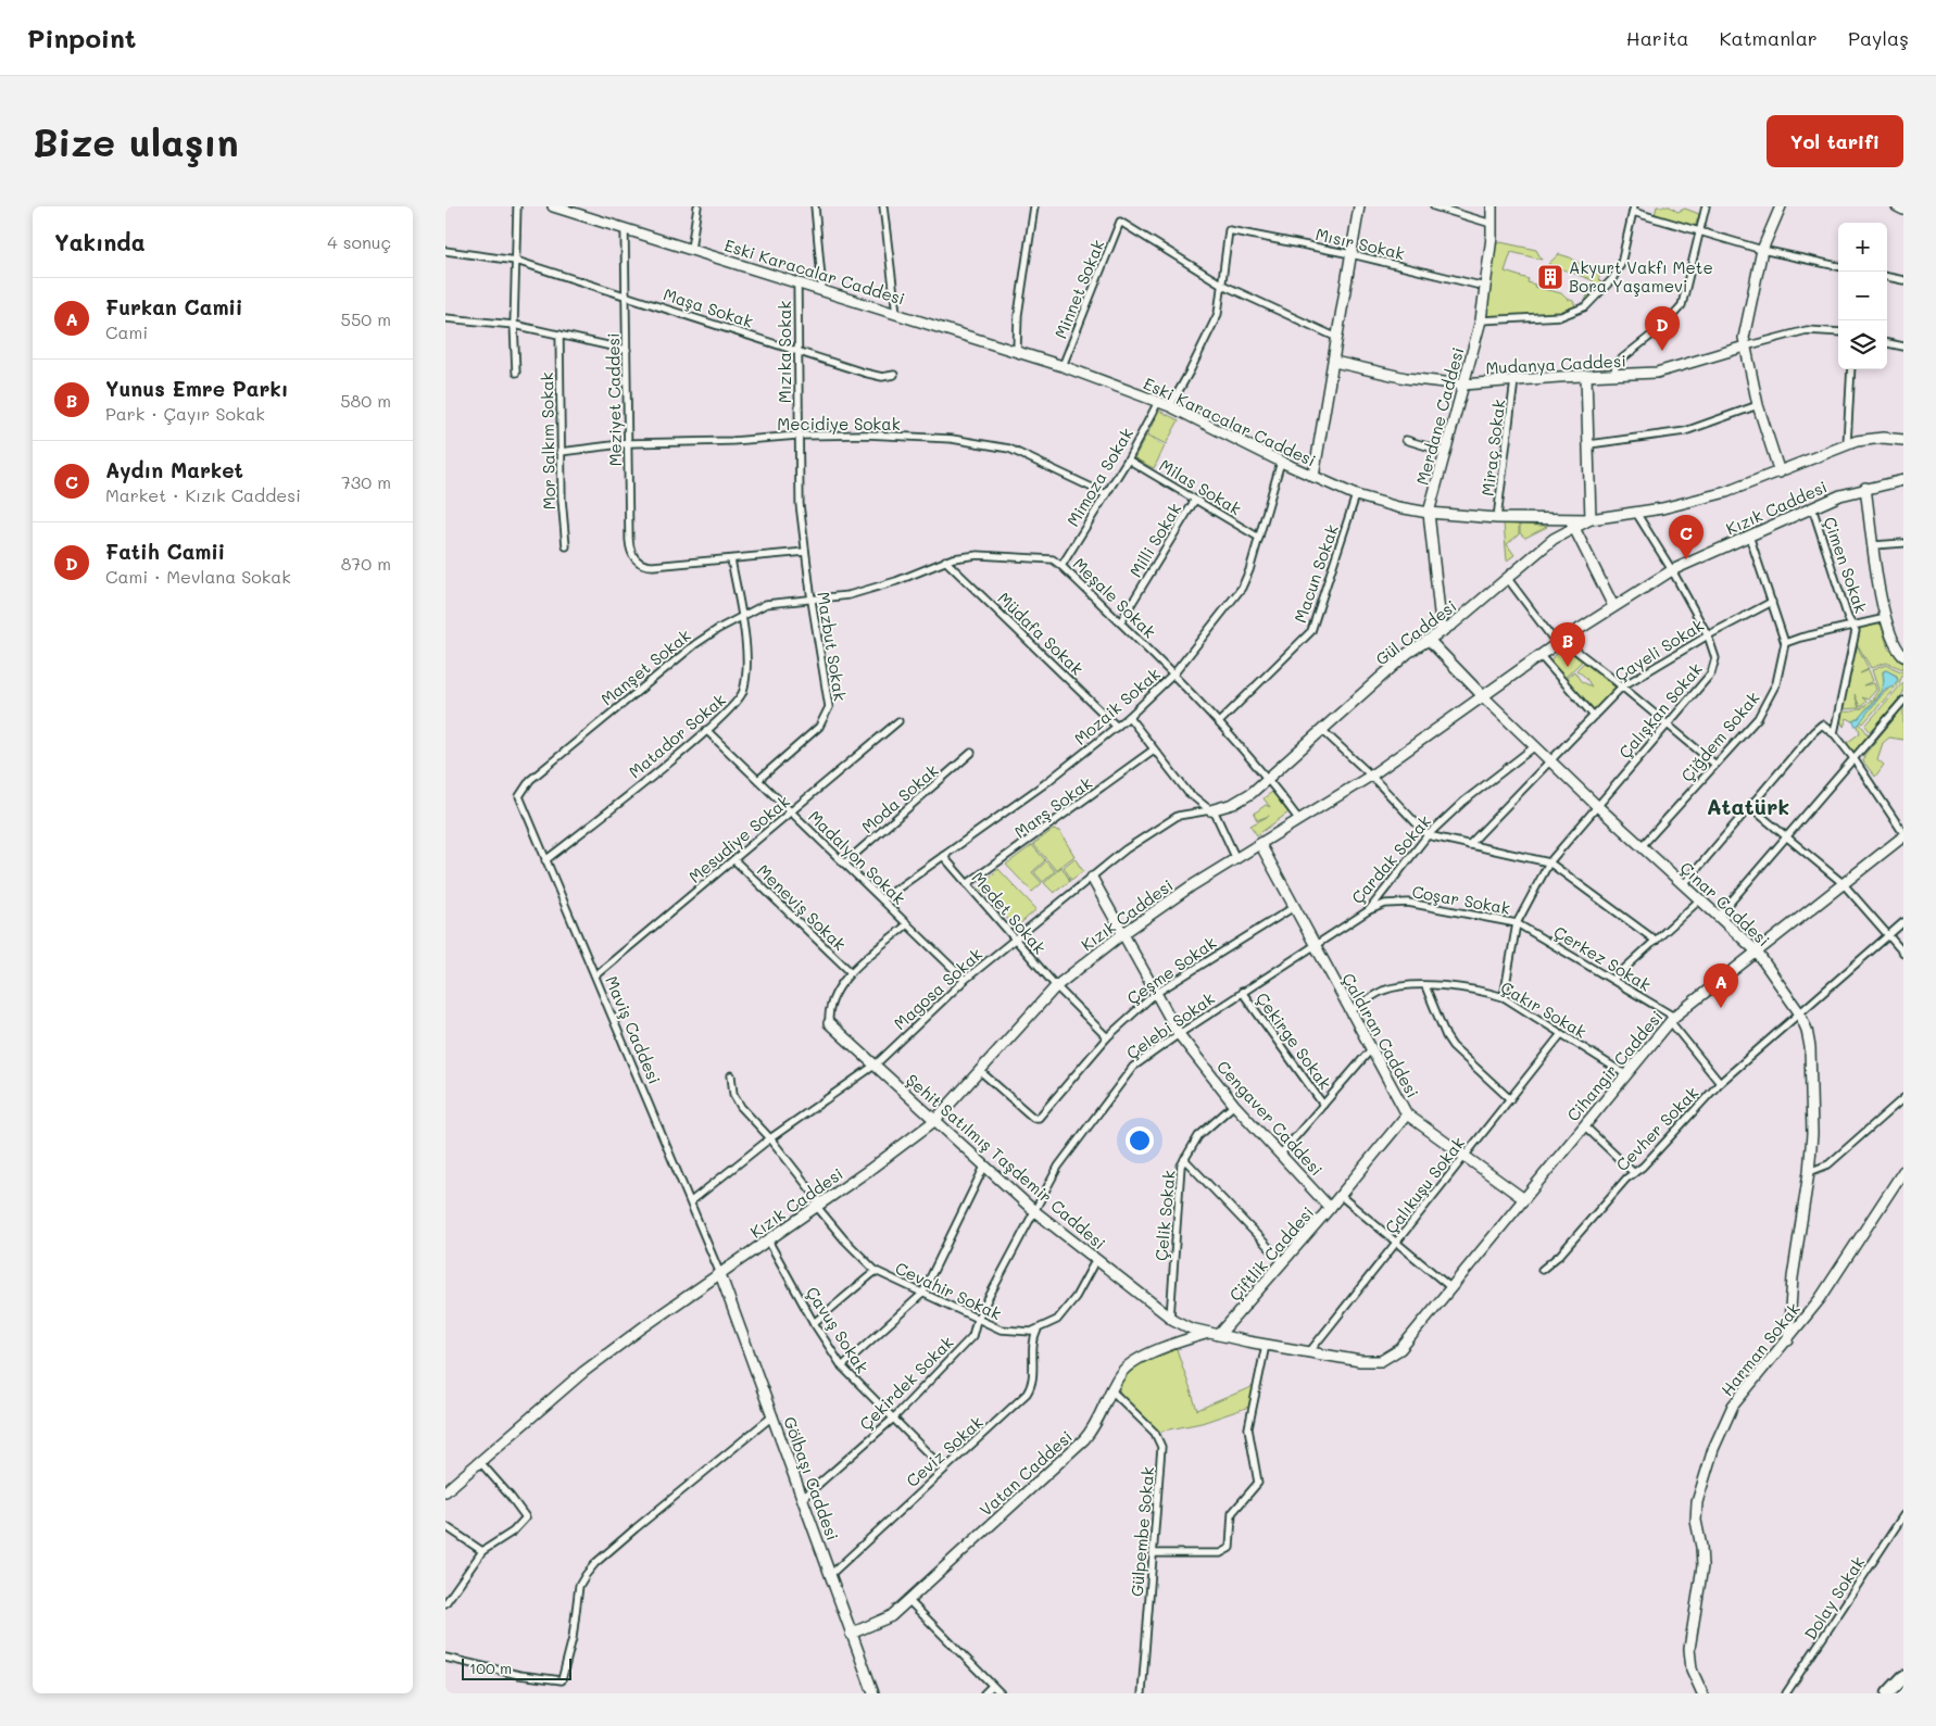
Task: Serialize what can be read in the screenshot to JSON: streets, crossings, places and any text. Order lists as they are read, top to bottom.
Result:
{
  "streets": {
    "street": [
      "Mısır Sokak",
      "Eski Karacalar Caddesi",
      "Minnet Sokak",
      "Maşa Sokak",
      "Mızıka Sokak",
      "Mudanya Caddesi",
      "Meziyet Caddesi",
      "Merdane Caddesi",
      "Mecidiye Sokak",
      "Mor Salkım Sokak",
      "Miraç Sokak",
      "Mimoza Sokak",
      "Milas Sokak",
      "Kızık Caddesi",
      "Milli Sokak",
      "Çimen Sokak",
      "Macun Sokak",
      "Meşale Sokak",
      "Gül Caddesi",
      "Müdafa Sokak",
      "Mazbut Sokak",
      "Çayeli Sokak",
      "Manşet Sokak",
      "Mozaik Sokak",
      "Çalışkan Sokak",
      "Matador Sokak",
      "Çiğdem Sokak",
      "Moda Sokak",
      "Marş Sokak",
      "Mesudiye Sokak",
      "Madalyon Sokak",
      "Çardak Sokak",
      "Coşar Sokak",
      "Çınar Caddesi",
      "Meneviş Sokak",
      "Medet Sokak",
      "Çerkez Sokak",
      "Çeşme Sokak",
      "Magosa Sokak",
      "Çakır Sokak",
      "Çelebi Sokak",
      "Maviş Caddesi",
      "Çaldıran Caddesi",
      "Çekirge Sokak",
      "Cihangir Caddesi",
      "Cengaver Caddesi",
      "Cevher Sokak",
      "Şehit Satılmış Taşdemir Caddesi",
      "Çalıkuşu Sokak",
      "Çelik Sokak",
      "Çiftlik Caddesi",
      "Cevahir Sokak",
      "Çavuş Sokak",
      "Harman Sokak",
      "Çekirdek Sokak",
      "Ceviz Sokak",
      "Vatan Caddesi",
      "Gölbaşı Caddesi",
      "Gülpembe Sokak",
      "Dolay Sokak"
    ]
  },
  "crossings": [
    ["Mısır Sokak", "Minnet Sokak"],
    ["Mısır Sokak", "Merdane Caddesi"],
    ["Eski Karacalar Caddesi", "Minnet Sokak"],
    ["Eski Karacalar Caddesi", "Mızıka Sokak"],
    ["Eski Karacalar Caddesi", "Meziyet Caddesi"],
    ["Eski Karacalar Caddesi", "Merdane Caddesi"],
    ["Eski Karacalar Caddesi", "Miraç Sokak"],
    ["Eski Karacalar Caddesi", "Mimoza Sokak"],
    ["Eski Karacalar Caddesi", "Macun Sokak"],
    ["Eski Karacalar Caddesi", "Gül Caddesi"],
    ["Eski Karacalar Caddesi", "Mozaik Sokak"],
    ["Eski Karacalar Caddesi", "Çalışkan Sokak"],
    ["Maşa Sokak", "Mızıka Sokak"],
    ["Maşa Sokak", "Meziyet Caddesi"],
    ["Mızıka Sokak", "Mecidiye Sokak"],
    ["Mızıka Sokak", "Mazbut Sokak"],
    ["Mudanya Caddesi", "Merdane Caddesi"],
    ["Mudanya Caddesi", "Miraç Sokak"],
    ["Meziyet Caddesi", "Mecidiye Sokak"],
    ["Meziyet Caddesi", "Matador Sokak"],
    ["Merdane Caddesi", "Gül Caddesi"],
    ["Mecidiye Sokak", "Mor Salkım Sokak"],
    ["Mecidiye Sokak", "Mimoza Sokak"],
    ["Mimoza Sokak", "Milas Sokak"],
    ["Mimoza Sokak", "Meşale Sokak"],
    ["Milas Sokak", "Milli Sokak"],
    ["Milas Sokak", "Mozaik Sokak"],
    ["Kızık Caddesi", "Çimen Sokak"],
    ["Kızık Caddesi", "Meşale Sokak"],
    ["Kızık Caddesi", "Çalışkan Sokak"],
    ["Kızık Caddesi", "Çiğdem Sokak"],
    ["Kızık Caddesi", "Çınar Caddesi"],
    ["Kızık Caddesi", "Medet Sokak"],
    ["Kızık Caddesi", "Çeşme Sokak"],
    ["Kızık Caddesi", "Maviş Caddesi"],
    ["Kızık Caddesi", "Çaldıran Caddesi"],
    ["Kızık Caddesi", "Cengaver Caddesi"],
    ["Kızık Caddesi", "Şehit Satılmış Taşdemir Caddesi"],
    ["Kızık Caddesi", "Cevahir Sokak"],
    ["Kızık Caddesi", "Çavuş Sokak"],
    ["Kızık Caddesi", "Gölbaşı Caddesi"],
    ["Milli Sokak", "Meşale Sokak"],
    ["Macun Sokak", "Meşale Sokak"],
    ["Meşale Sokak", "Gül Caddesi"],
    ["Meşale Sokak", "Müdafa Sokak"],
    ["Meşale Sokak", "Mazbut Sokak"],
    ["Meşale Sokak", "Manşet Sokak"],
    ["Meşale Sokak", "Mozaik Sokak"],
    ["Gül Caddesi", "Çınar Caddesi"],
    ["Gül Caddesi", "Magosa Sokak"],
    ["Müdafa Sokak", "Mozaik Sokak"],
    ["Mazbut Sokak", "Manşet Sokak"],
    ["Mazbut Sokak", "Madalyon Sokak"],
    ["Çayeli Sokak", "Çalışkan Sokak"],
    ["Çayeli Sokak", "Çiğdem Sokak"],
    ["Çayeli Sokak", "Çınar Caddesi"],
    ["Manşet Sokak", "Matador Sokak"],
    ["Manşet Sokak", "Maviş Caddesi"],
    ["Mozaik Sokak", "Madalyon Sokak"],
    ["Mozaik Sokak", "Medet Sokak"],
    ["Çalışkan Sokak", "Coşar Sokak"],
    ["Çalışkan Sokak", "Çınar Caddesi"],
    ["Çalışkan Sokak", "Çerkez Sokak"],
    ["Çalışkan Sokak", "Çakır Sokak"],
    ["Matador Sokak", "Madalyon Sokak"],
    ["Matador Sokak", "Maviş Caddesi"],
    ["Çiğdem Sokak", "Çınar Caddesi"],
    ["Moda Sokak", "Madalyon Sokak"],
    ["Marş Sokak", "Medet Sokak"],
    ["Mesudiye Sokak", "Madalyon Sokak"],
    ["Mesudiye Sokak", "Meneviş Sokak"],
    ["Mesudiye Sokak", "Maviş Caddesi"],
    ["Madalyon Sokak", "Magosa Sokak"],
    ["Çardak Sokak", "Coşar Sokak"],
    ["Çardak Sokak", "Çınar Caddesi"],
    ["Çardak Sokak", "Çelebi Sokak"],
    ["Çardak Sokak", "Çaldıran Caddesi"],
    ["Coşar Sokak", "Çerkez Sokak"],
    ["Çınar Caddesi", "Cihangir Caddesi"],
    ["Çınar Caddesi", "Cevher Sokak"],
    ["Çınar Caddesi", "Harman Sokak"],
    ["Medet Sokak", "Çeşme Sokak"],
    ["Medet Sokak", "Magosa Sokak"],
    ["Çerkez Sokak", "Cihangir Caddesi"],
    ["Çeşme Sokak", "Çaldıran Caddesi"],
    ["Çeşme Sokak", "Cengaver Caddesi"],
    ["Magosa Sokak", "Maviş Caddesi"],
    ["Magosa Sokak", "Cengaver Caddesi"],
    ["Magosa Sokak", "Şehit Satılmış Taşdemir Caddesi"],
    ["Magosa Sokak", "Cevahir Sokak"],
    ["Çakır Sokak", "Çaldıran Caddesi"],
    ["Çakır Sokak", "Cihangir Caddesi"],
    ["Çakır Sokak", "Çalıkuşu Sokak"],
    ["Çelebi Sokak", "Çaldıran Caddesi"],
    ["Çelebi Sokak", "Çekirge Sokak"],
    ["Çelebi Sokak", "Cengaver Caddesi"],
    ["Çelebi Sokak", "Şehit Satılmış Taşdemir Caddesi"],
    ["Çelebi Sokak", "Çekirdek Sokak"],
    ["Maviş Caddesi", "Gölbaşı Caddesi"],
    ["Çaldıran Caddesi", "Cihangir Caddesi"],
    ["Çaldıran Caddesi", "Çalıkuşu Sokak"],
    ["Çaldıran Caddesi", "Çiftlik Caddesi"],
    ["Cihangir Caddesi", "Şehit Satılmış Taşdemir Caddesi"],
    ["Cengaver Caddesi", "Çelik Sokak"],
    ["Cengaver Caddesi", "Çiftlik Caddesi"],
    ["Şehit Satılmış Taşdemir Caddesi", "Çalıkuşu Sokak"],
    ["Şehit Satılmış Taşdemir Caddesi", "Çelik Sokak"],
    ["Şehit Satılmış Taşdemir Caddesi", "Çiftlik Caddesi"],
    ["Şehit Satılmış Taşdemir Caddesi", "Çekirdek Sokak"],
    ["Şehit Satılmış Taşdemir Caddesi", "Vatan Caddesi"],
    ["Çiftlik Caddesi", "Vatan Caddesi"],
    ["Cevahir Sokak", "Çekirdek Sokak"],
    ["Cevahir Sokak", "Ceviz Sokak"],
    ["Çavuş Sokak", "Çekirdek Sokak"],
    ["Çavuş Sokak", "Ceviz Sokak"],
    ["Çekirdek Sokak", "Gölbaşı Caddesi"],
    ["Ceviz Sokak", "Gölbaşı Caddesi"],
    ["Vatan Caddesi", "Gölbaşı Caddesi"],
    ["Vatan Caddesi", "Gülpembe Sokak"]
  ],
  "districts": ["Atatürk"],
  "places": {
    "building": ["Akyurt Vakfı Mete Bora Yaşamevi"]
  },
  "scale_bar": "100 m",
  "page": {
    "header": "Pinpoint",
    "nav": ["Harita", "Katmanlar", "Paylaş"],
    "buttons": "Yol tarifi",
    "title": "Bize ulaşın",
    "heading": ["Yakında", "4 sonuç"],
    "map_buttons": ["+", "−"],
    "list": [
      {
        "mark": "A",
        "name": "Furkan Camii",
        "note": "Cami",
        "value": "550 m"
      },
      {
        "mark": "B",
        "name": "Yunus Emre Parkı",
        "note": "Park · Çayır Sokak",
        "value": "580 m"
      },
      {
        "mark": "C",
        "name": "Aydın Market",
        "note": "Market · Kızık Caddesi",
        "value": "730 m"
      },
      {
        "mark": "D",
        "name": "Fatih Camii",
        "note": "Cami · Mevlana Sokak",
        "value": "870 m"
      }
    ],
    "pins": [
      "D",
      "C",
      "B",
      "A"
    ],
    "scale": "100 m"
  }
}
